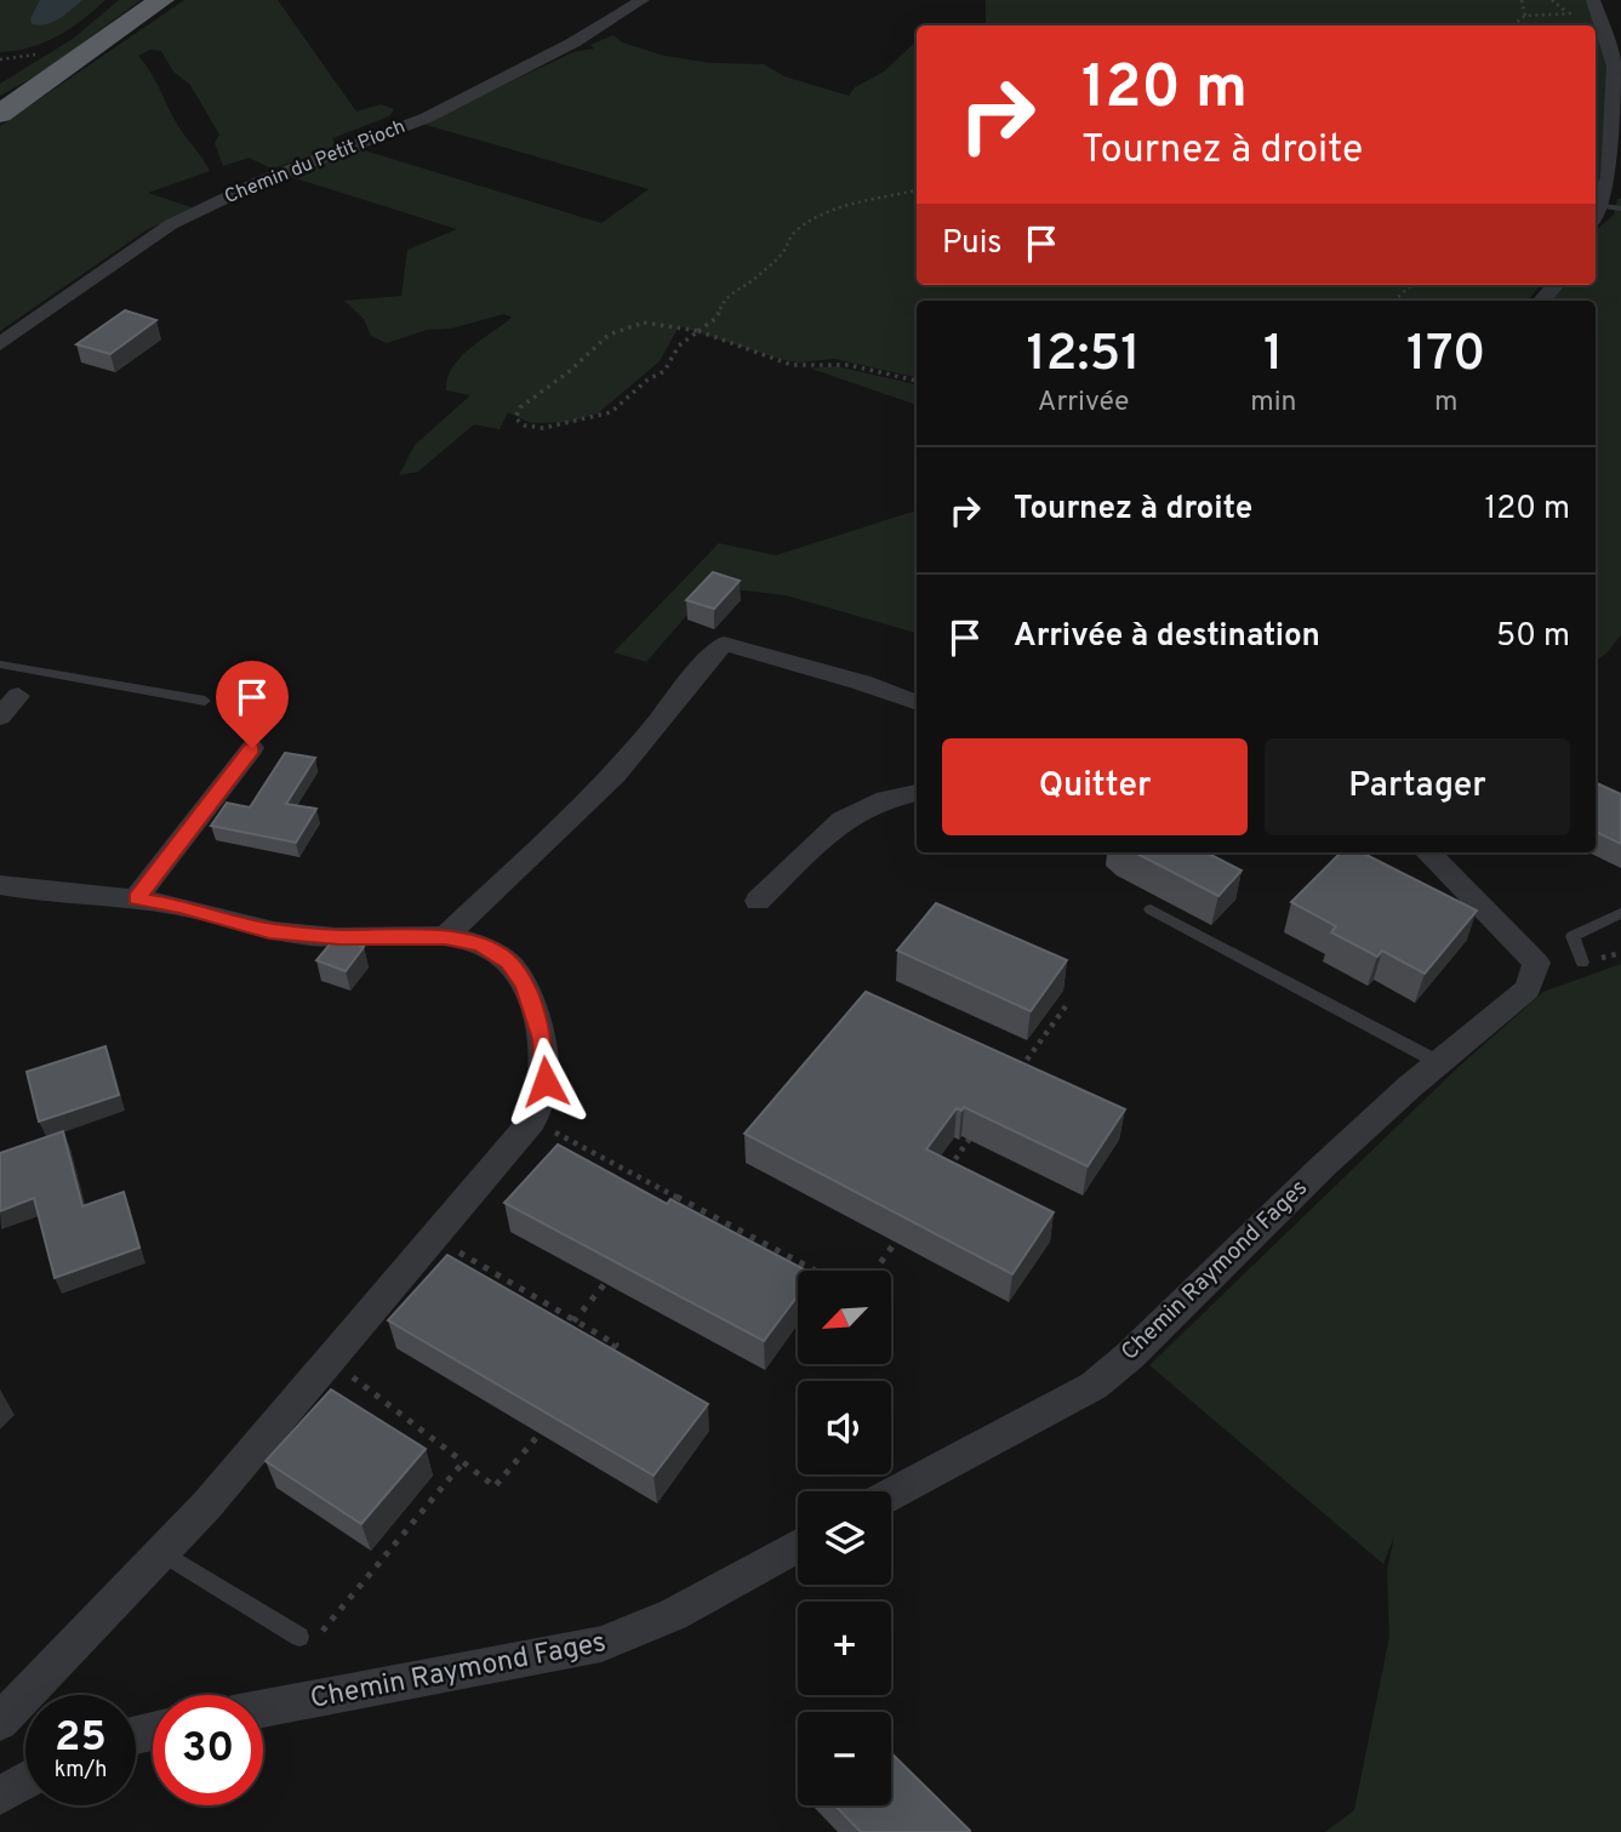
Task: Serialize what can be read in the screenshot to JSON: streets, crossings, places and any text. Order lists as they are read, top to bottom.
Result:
{
  "streets": {
    "street": ["Chemin du Petit Pioch", "Chemin Raymond Fages"]
  },
  "north": "bottom left",
  "page": {
    "turn": ["120 m", "Tournez à droite"],
    "then": "Puis",
    "eta": [
      "12:51",
      "Arrivée",
      "1",
      "min",
      "170",
      "m"
    ],
    "list": [
      {
        "name": "Tournez à droite",
        "value": "120 m"
      },
      {
        "name": "Arrivée à destination",
        "value": "50 m"
      }
    ],
    "buttons": ["Quitter", "Partager"],
    "map_buttons": ["+", "−"],
    "speed": "25 km/h",
    "limit": "30"
  }
}
